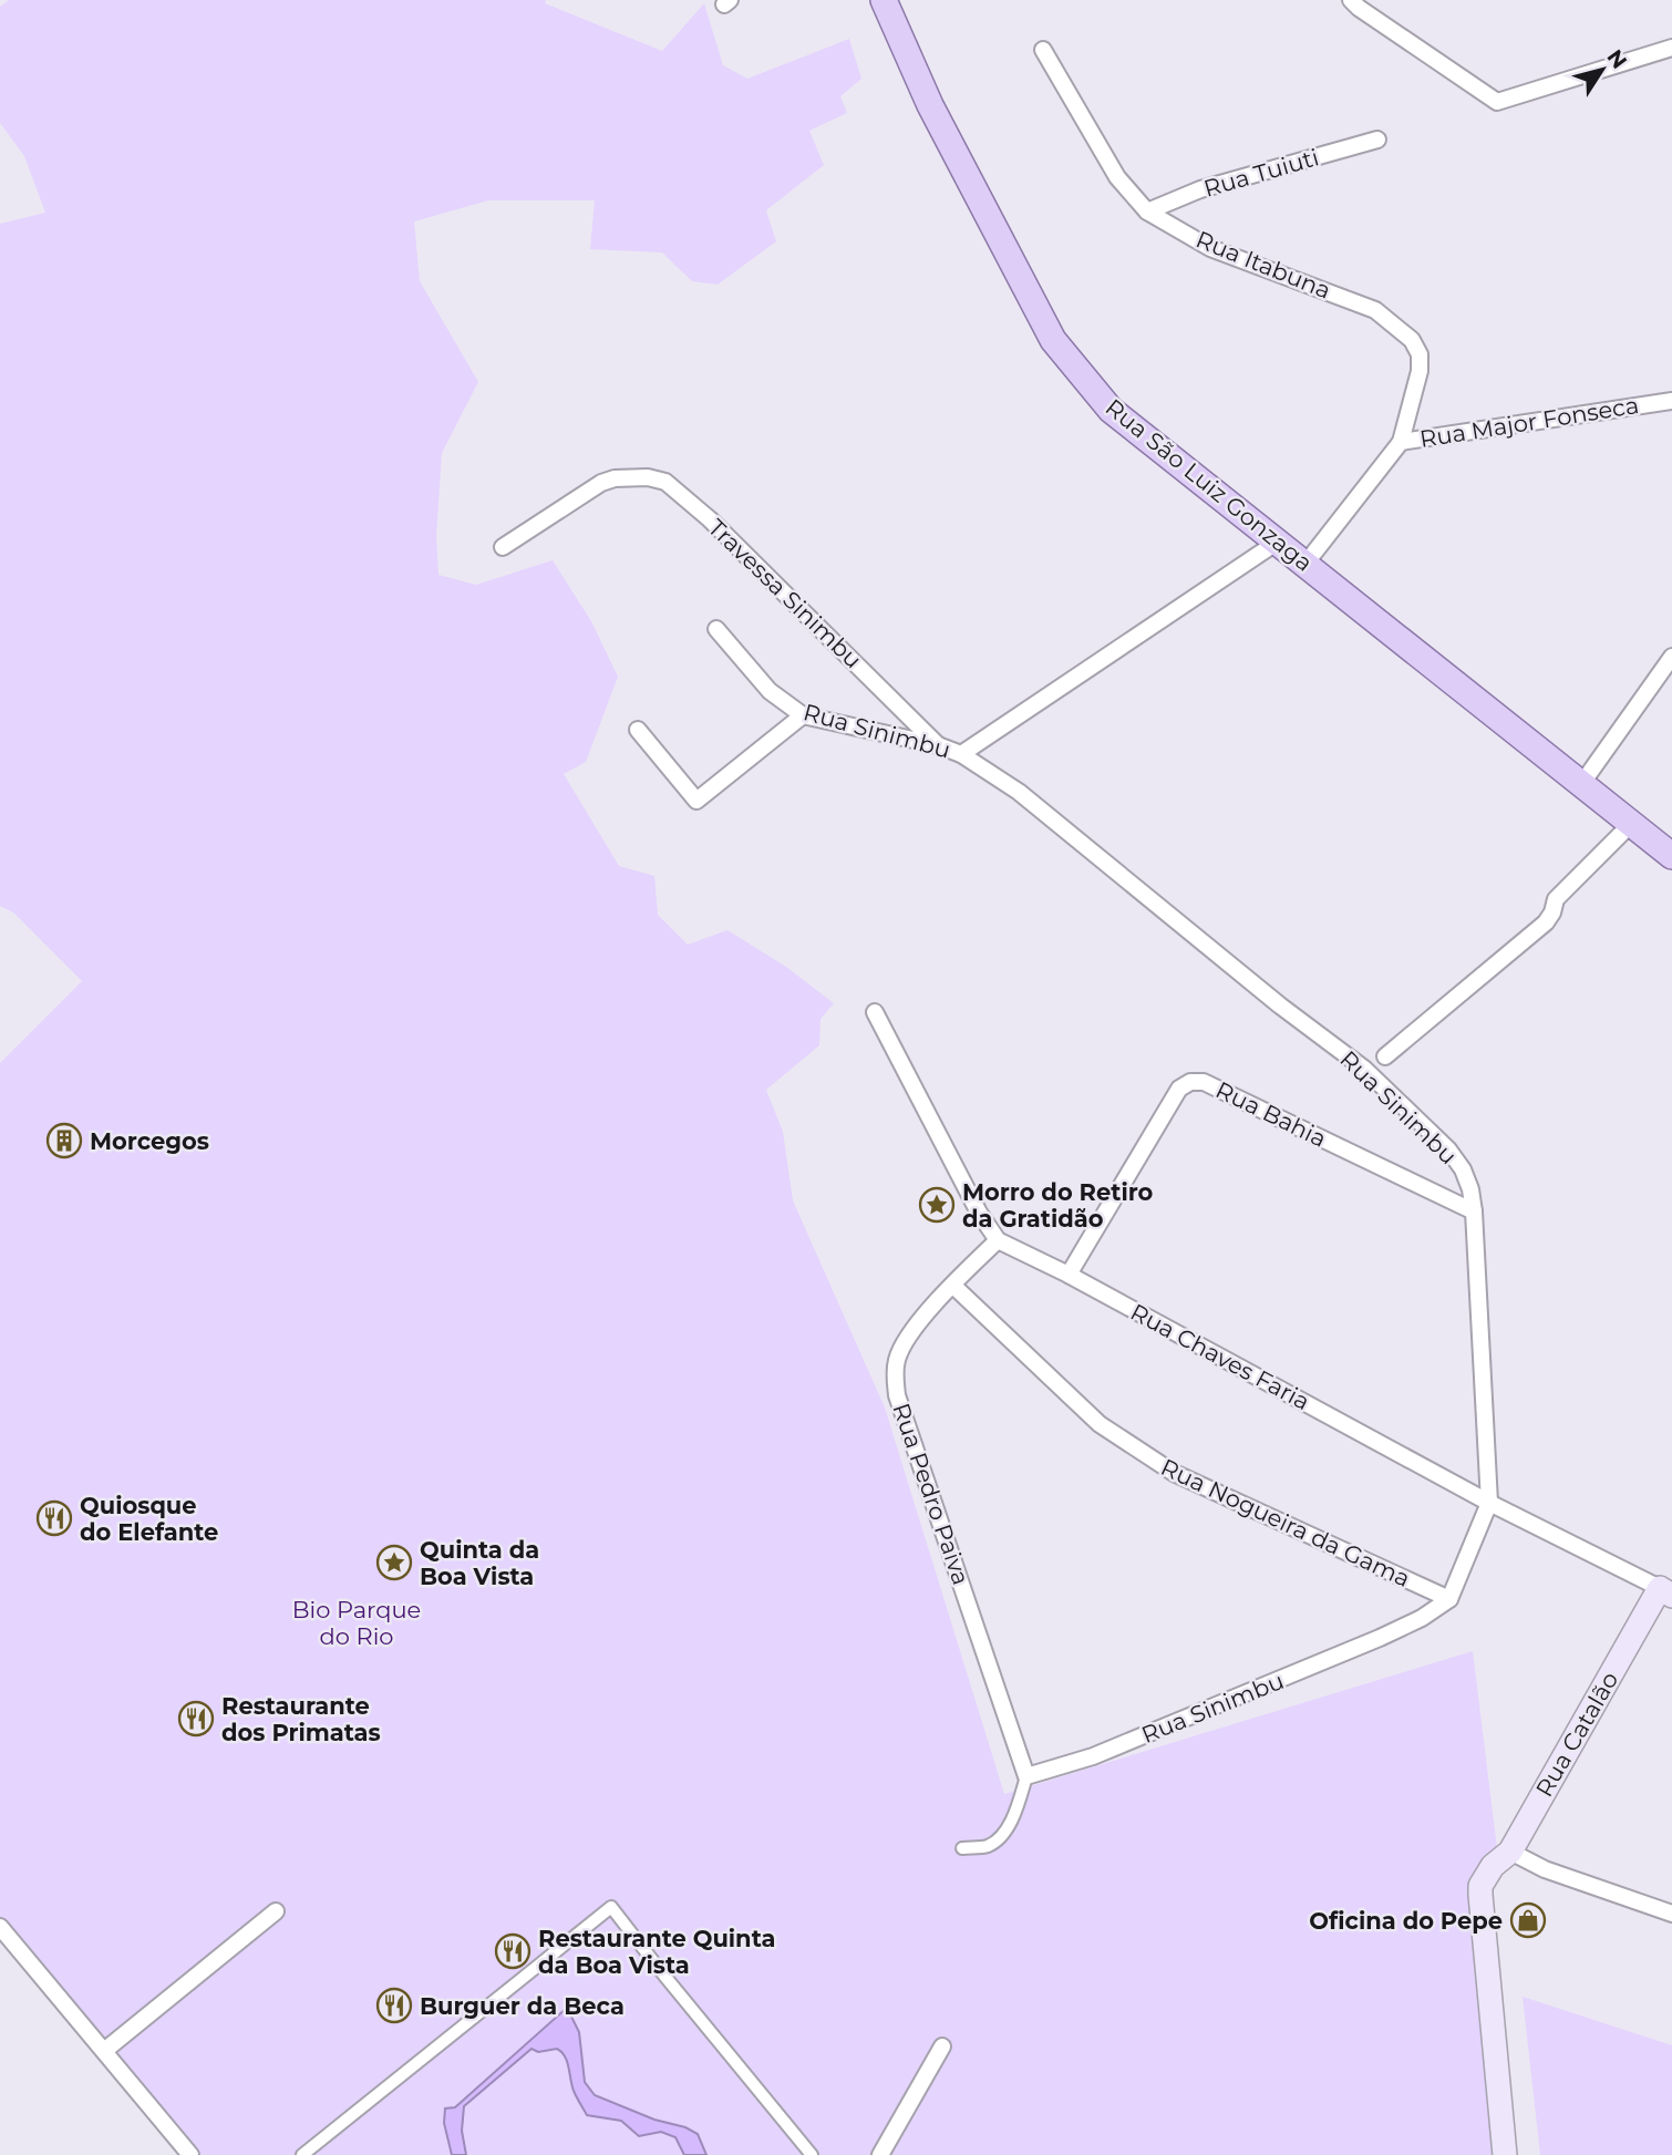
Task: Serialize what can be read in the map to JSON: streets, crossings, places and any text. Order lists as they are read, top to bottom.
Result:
{
  "streets": {
    "main road": ["Rua São Luiz Gonzaga", "Rua Catalão"],
    "street": [
      "Rua Tuiuti",
      "Rua Itabuna",
      "Rua Major Fonseca",
      "Travessa Sinimbu",
      "Rua Sinimbu",
      "Rua Bahia",
      "Rua Chaves Faria",
      "Rua Pedro Paiva",
      "Rua Nogueira da Gama"
    ]
  },
  "crossings": [
    ["Rua Tuiuti", "Rua Itabuna"],
    ["Rua Itabuna", "Rua Major Fonseca"],
    ["Rua Major Fonseca", "Rua São Luiz Gonzaga"],
    ["Travessa Sinimbu", "Rua Sinimbu"],
    ["Rua Sinimbu", "Rua Bahia"],
    ["Rua Sinimbu", "Rua Chaves Faria"],
    ["Rua Sinimbu", "Rua Pedro Paiva"],
    ["Rua Sinimbu", "Rua Nogueira da Gama"],
    ["Rua Bahia", "Rua Chaves Faria"],
    ["Rua Chaves Faria", "Rua Pedro Paiva"],
    ["Rua Chaves Faria", "Rua Catalão"],
    ["Rua Pedro Paiva", "Rua Nogueira da Gama"]
  ],
  "parks": ["Bio Parque do Rio"],
  "places": {
    "building": ["Morcegos"],
    "place": ["Morro do Retiro da Gratidão", "Quinta da Boa Vista"],
    "restaurant": [
      "Quiosque do Elefante",
      "Restaurante dos Primatas",
      "Restaurante Quinta da Boa Vista",
      "Burguer da Beca"
    ],
    "shop": ["Oficina do Pepe"]
  },
  "north": "top right"
}
